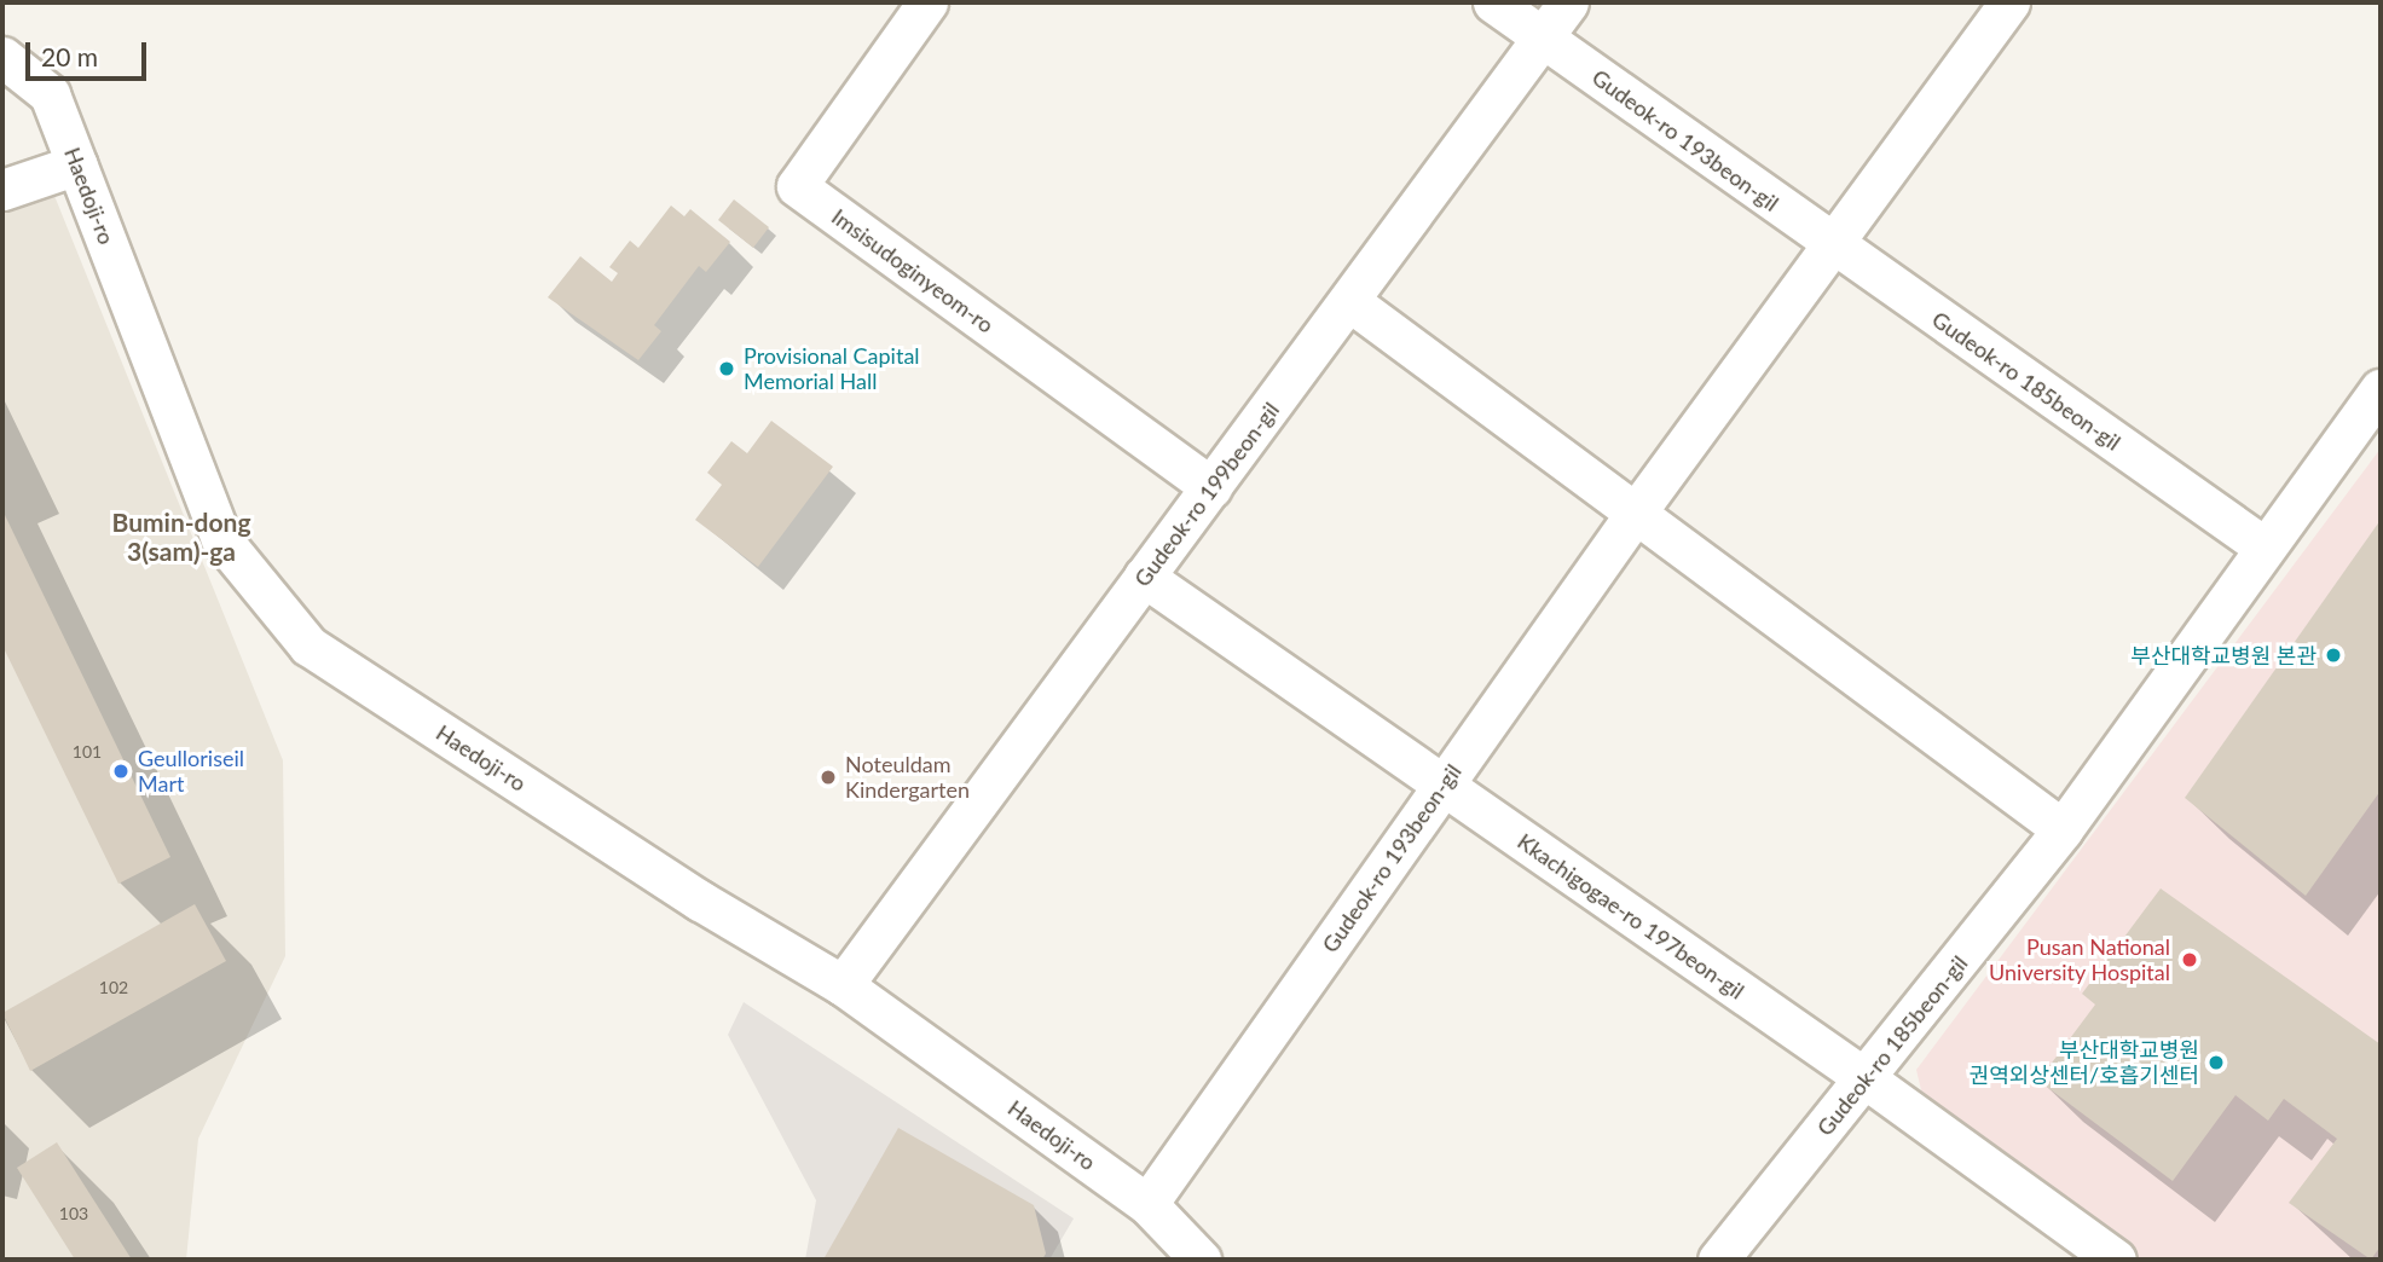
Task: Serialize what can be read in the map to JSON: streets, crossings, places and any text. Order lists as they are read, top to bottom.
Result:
{
  "streets": {
    "street": [
      "Gudeok-ro 193beon-gil",
      "Haedoji-ro",
      "Imsisudoginyeom-ro",
      "Gudeok-ro 185beon-gil",
      "Gudeok-ro 199beon-gil",
      "Kkachigogae-ro 197beon-gil"
    ]
  },
  "crossings": [
    ["Gudeok-ro 193beon-gil", "Haedoji-ro"],
    ["Gudeok-ro 193beon-gil", "Gudeok-ro 185beon-gil"],
    ["Gudeok-ro 193beon-gil", "Gudeok-ro 199beon-gil"],
    ["Gudeok-ro 193beon-gil", "Kkachigogae-ro 197beon-gil"],
    ["Haedoji-ro", "Gudeok-ro 199beon-gil"],
    ["Imsisudoginyeom-ro", "Gudeok-ro 199beon-gil"],
    ["Gudeok-ro 185beon-gil", "Kkachigogae-ro 197beon-gil"],
    ["Gudeok-ro 199beon-gil", "Kkachigogae-ro 197beon-gil"]
  ],
  "districts": ["Bumin-dong 3(sam)-ga"],
  "places": [
    "Provisional Capital Memorial Hall",
    "부산대학교병원 본관",
    "Geulloriseil Mart",
    "Noteuldam Kindergarten",
    "Pusan National University Hospital",
    "부산대학교병원 권역외상센터/호흡기센터"
  ],
  "house_numbers": ["101", "102", "103"],
  "scale_bar": "20 m"
}
